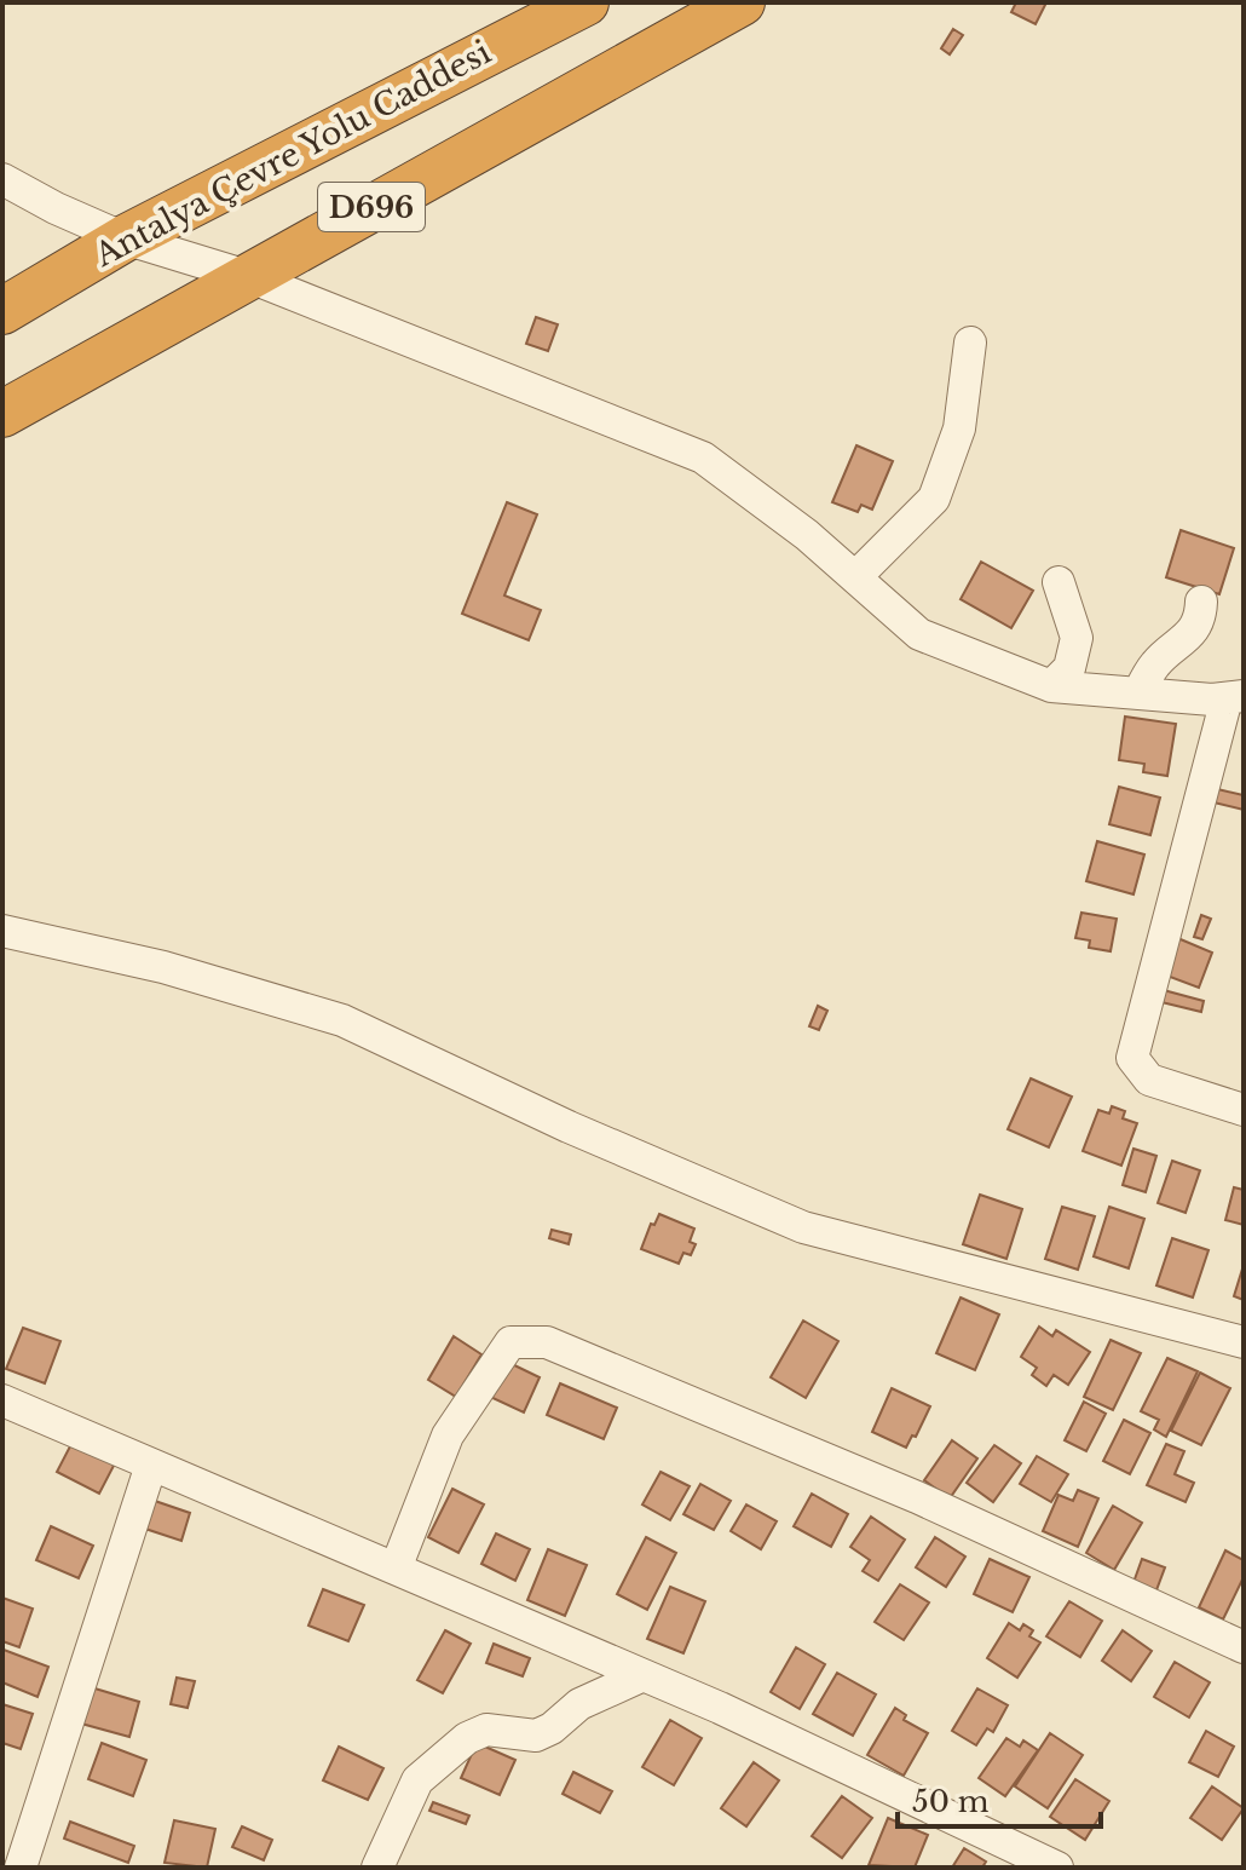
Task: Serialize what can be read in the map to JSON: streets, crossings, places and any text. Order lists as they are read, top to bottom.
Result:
{
  "streets": {
    "highway": ["Antalya Çevre Yolu Caddesi", "D696"]
  },
  "scale_bar": "50 m"
}
